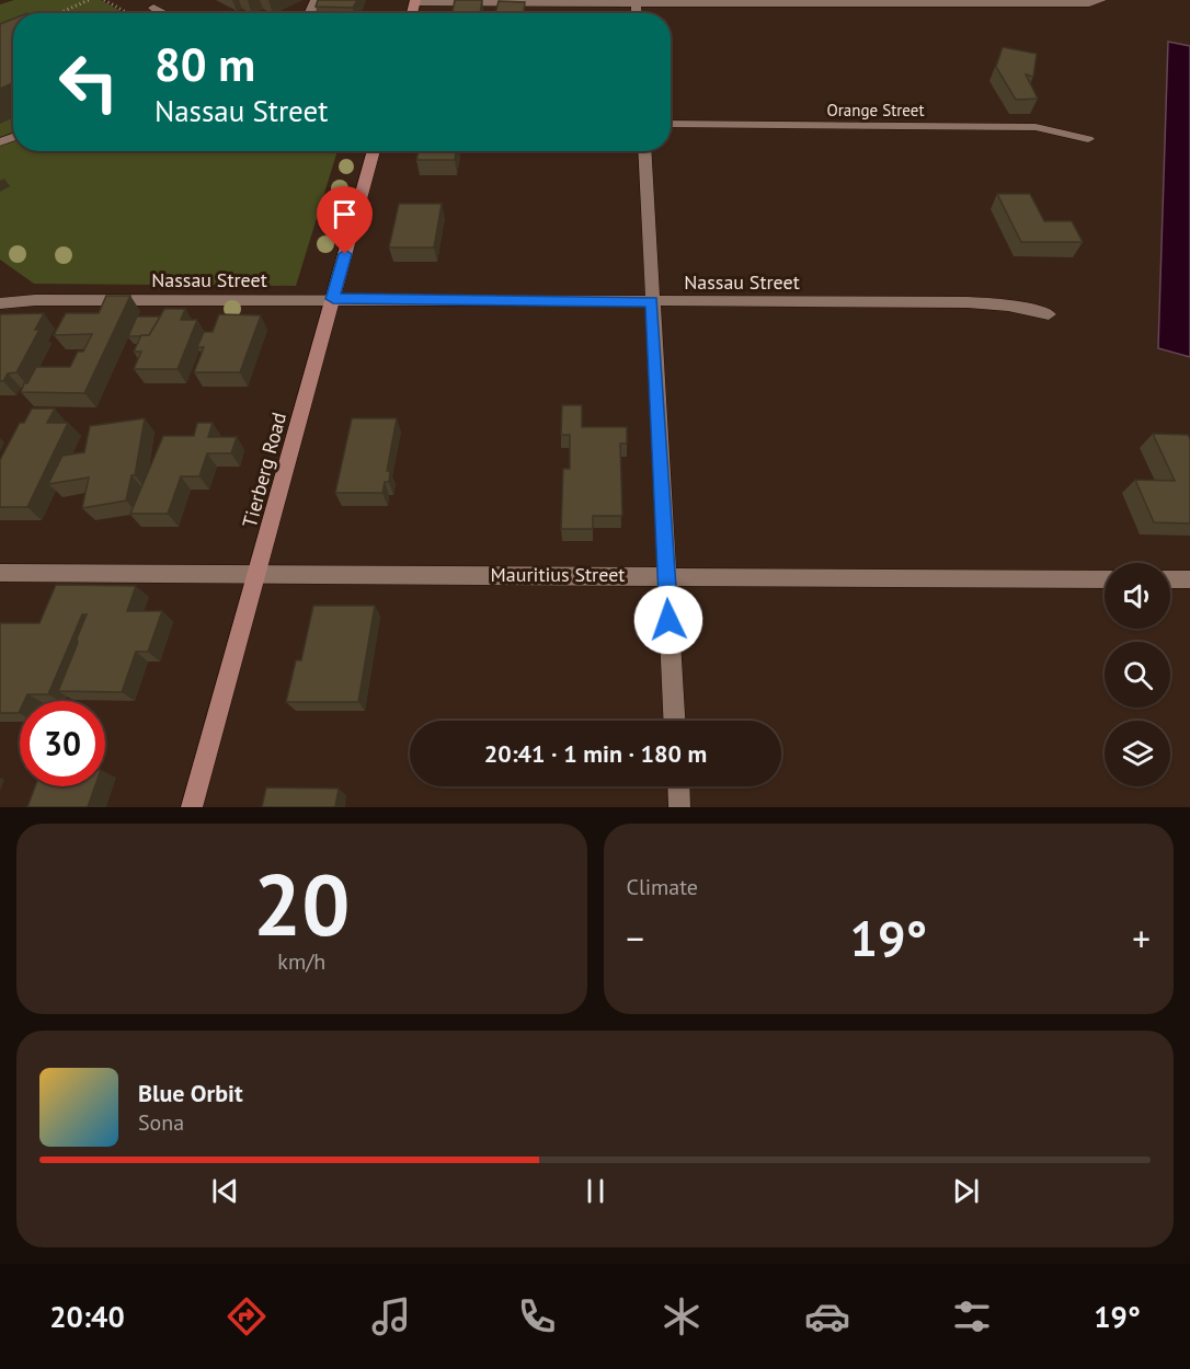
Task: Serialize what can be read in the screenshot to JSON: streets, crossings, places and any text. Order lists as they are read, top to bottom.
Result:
{
  "streets": {
    "street": [
      "Orange Street",
      "Nassau Street",
      "Tierberg Road",
      "Mauritius Street"
    ]
  },
  "crossings": [
    ["Nassau Street", "Tierberg Road"],
    ["Tierberg Road", "Mauritius Street"]
  ],
  "page": {
    "turn": ["80 m", "Nassau Street"],
    "limit": "30",
    "trip": "20:41 · 1 min · 180 m",
    "tile": [
      ["20", "km/h"],
      "Climate"
    ],
    "heat": ["−", "19°", "+"],
    "song": ["Blue Orbit", "Sona"],
    "tabs": ["20:40", "19°"]
  }
}
